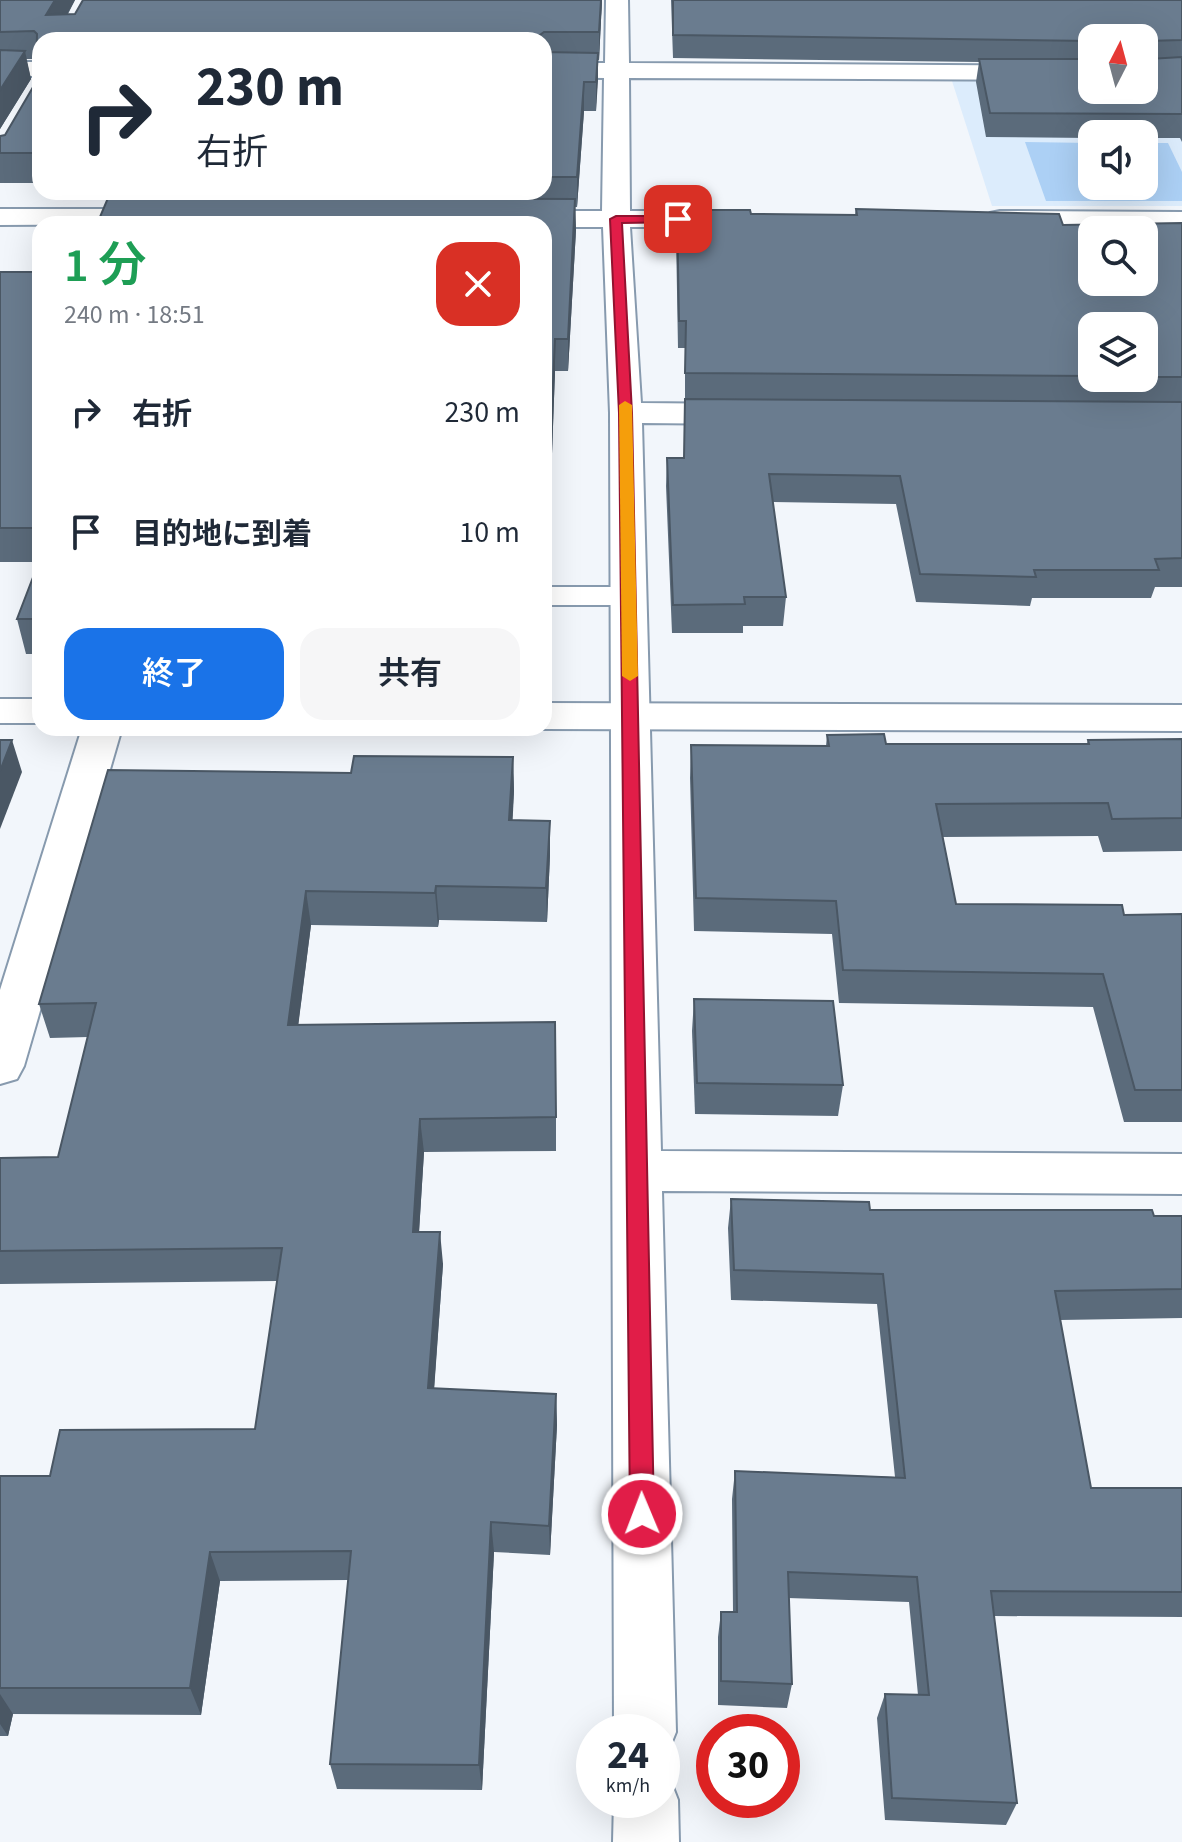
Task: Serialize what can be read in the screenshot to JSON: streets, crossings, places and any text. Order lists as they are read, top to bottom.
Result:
{
  "north": "top",
  "page": {
    "turn": ["230 m", "右折"],
    "heading": ["1 分", "240 m · 18:51"],
    "list": [
      {
        "name": "右折",
        "value": "230 m"
      },
      {
        "name": "目的地に到着",
        "value": "10 m"
      }
    ],
    "buttons": ["終了", "共有"],
    "speed": "24 km/h",
    "limit": "30"
  }
}
